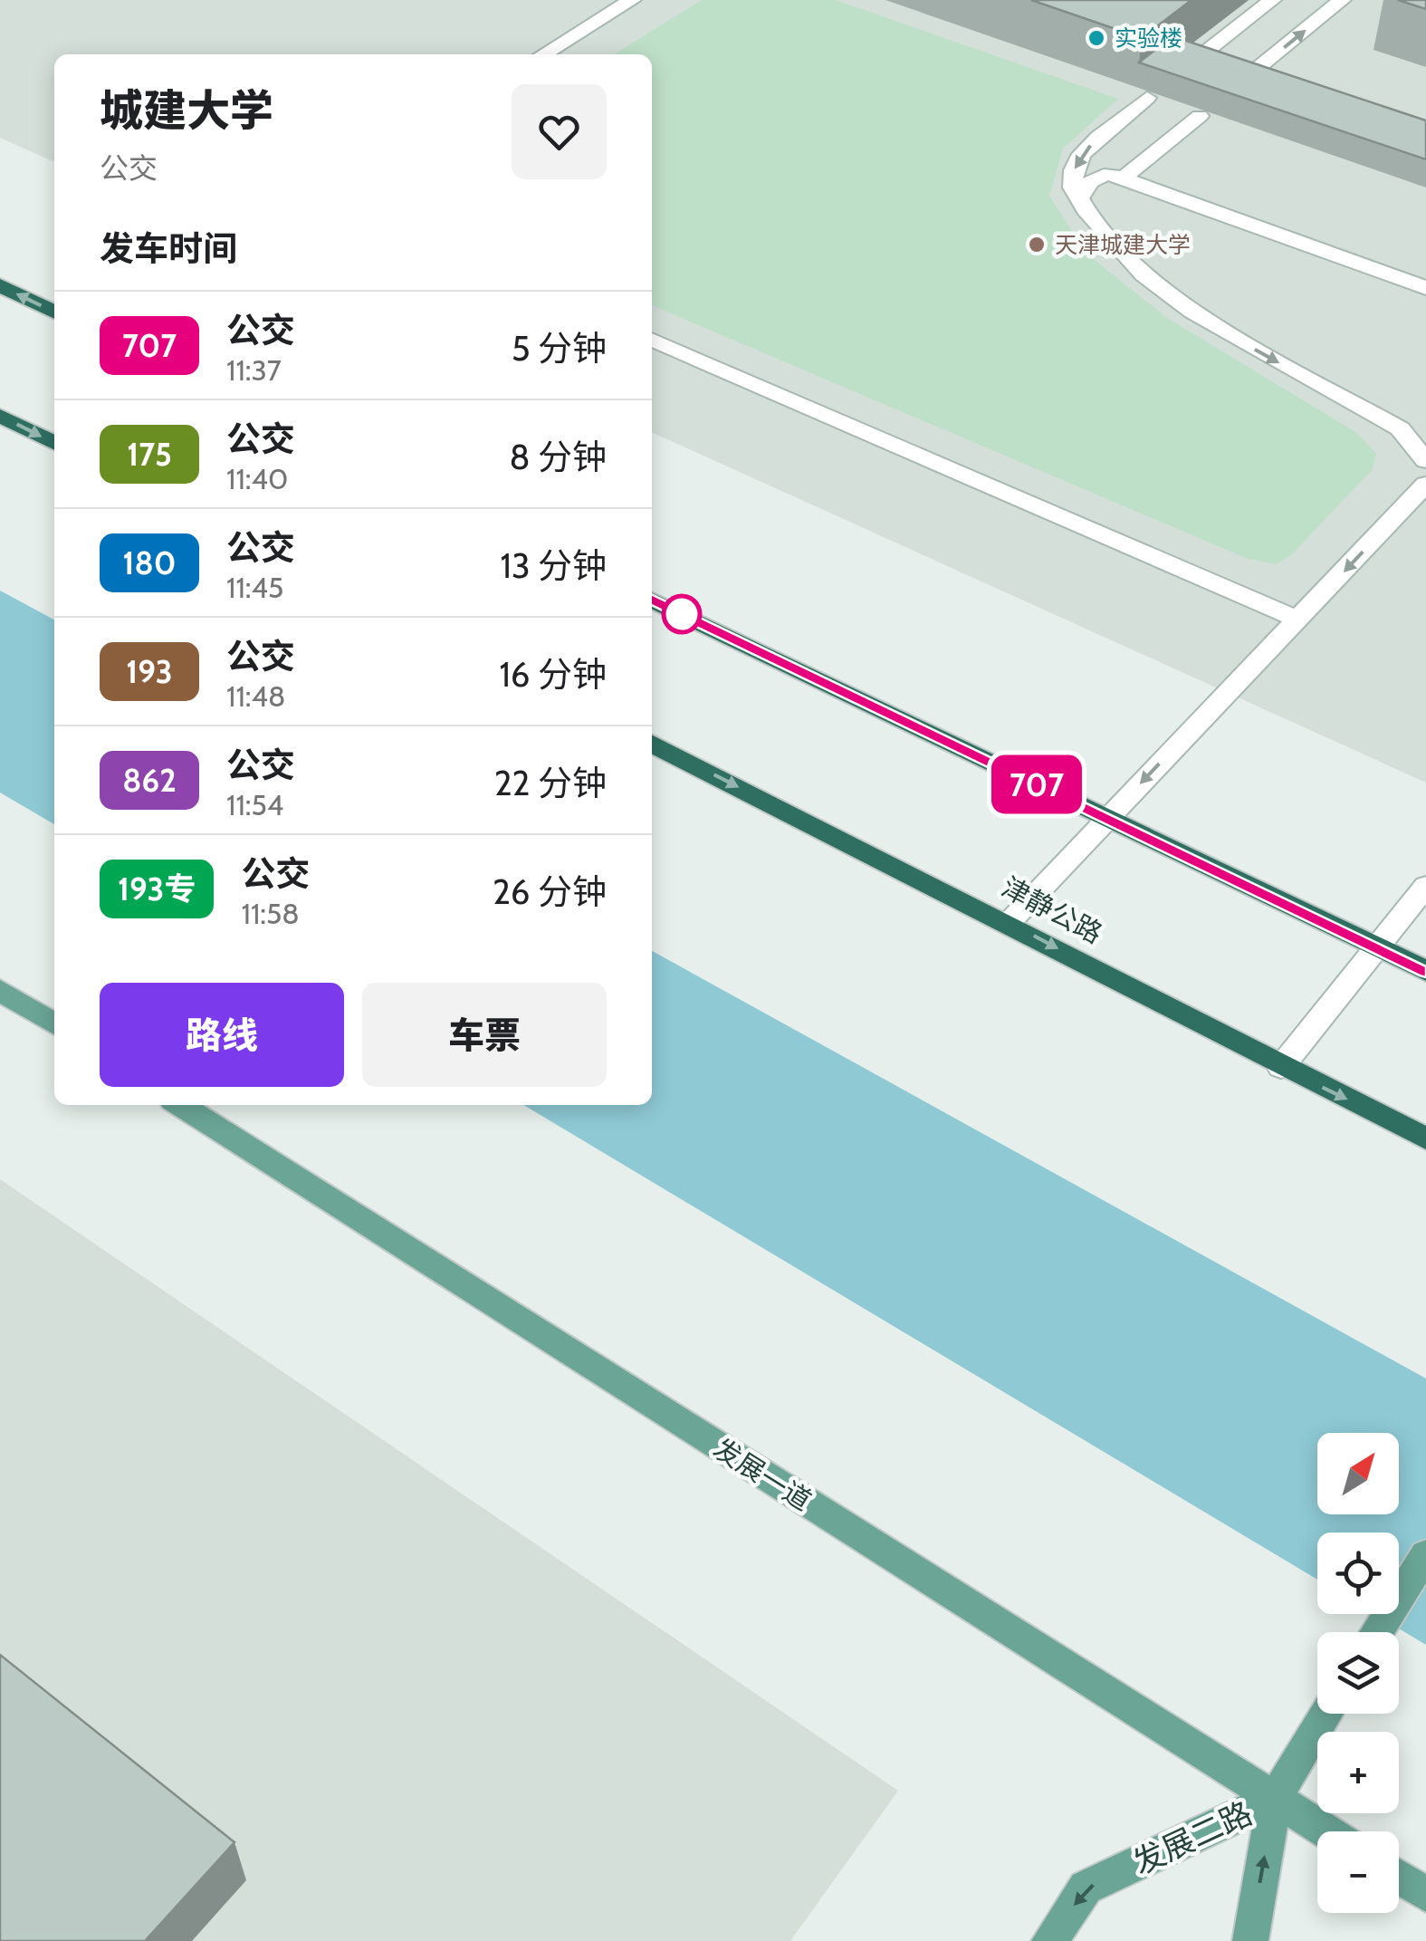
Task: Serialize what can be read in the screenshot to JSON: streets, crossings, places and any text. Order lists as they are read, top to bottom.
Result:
{
  "streets": {
    "highway": ["津静公路"],
    "main road": ["发展一道", "发展二路"]
  },
  "crossings": [
    ["发展一道", "发展二路"]
  ],
  "places": ["实验楼", "天津城建大学"],
  "lines": ["bus line 707"],
  "north": "top right",
  "page": {
    "on_map": "707",
    "heading": [
      ["城建大学", "公交"],
      "发车时间"
    ],
    "list": [
      {
        "mark": "707",
        "name": "公交",
        "note": "11:37",
        "value": "5 分钟"
      },
      {
        "mark": "175",
        "name": "公交",
        "note": "11:40",
        "value": "8 分钟"
      },
      {
        "mark": "180",
        "name": "公交",
        "note": "11:45",
        "value": "13 分钟"
      },
      {
        "mark": "193",
        "name": "公交",
        "note": "11:48",
        "value": "16 分钟"
      },
      {
        "mark": "862",
        "name": "公交",
        "note": "11:54",
        "value": "22 分钟"
      },
      {
        "mark": "193专",
        "name": "公交",
        "note": "11:58",
        "value": "26 分钟"
      }
    ],
    "buttons": ["路线", "车票"],
    "map_buttons": ["+", "−"]
  }
}
